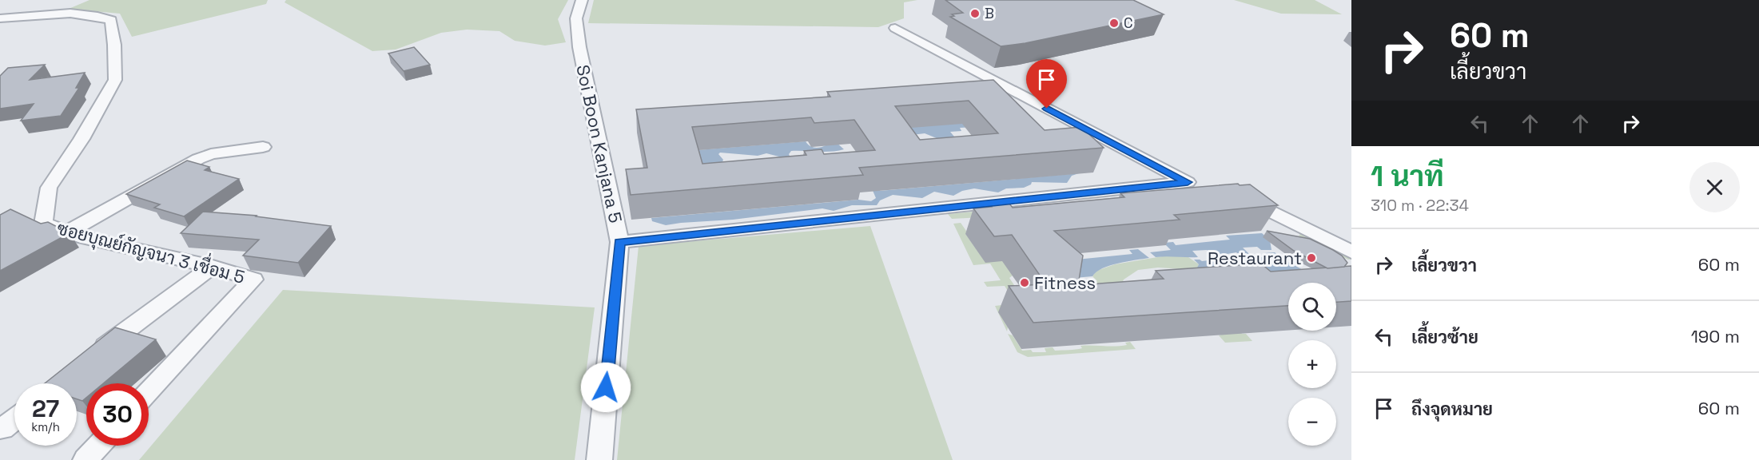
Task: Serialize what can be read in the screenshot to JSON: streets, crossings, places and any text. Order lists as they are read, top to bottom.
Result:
{
  "streets": {
    "street": ["Soi Boon Kanjana 5", "ซอยบุณย์กัญจนา 3 เชื่อม 5"]
  },
  "places": [
    "B",
    "C",
    "Restaurant",
    "Fitness"
  ],
  "page": {
    "turn": ["60 m", "เลี้ยวขวา"],
    "heading": ["1 นาที", "310 m · 22:34"],
    "list": [
      {
        "name": "เลี้ยวขวา",
        "value": "60 m"
      },
      {
        "name": "เลี้ยวซ้าย",
        "value": "190 m"
      },
      {
        "name": "ถึงจุดหมาย",
        "value": "60 m"
      }
    ],
    "map_buttons": ["+", "−"],
    "speed": "27 km/h",
    "limit": "30"
  }
}
